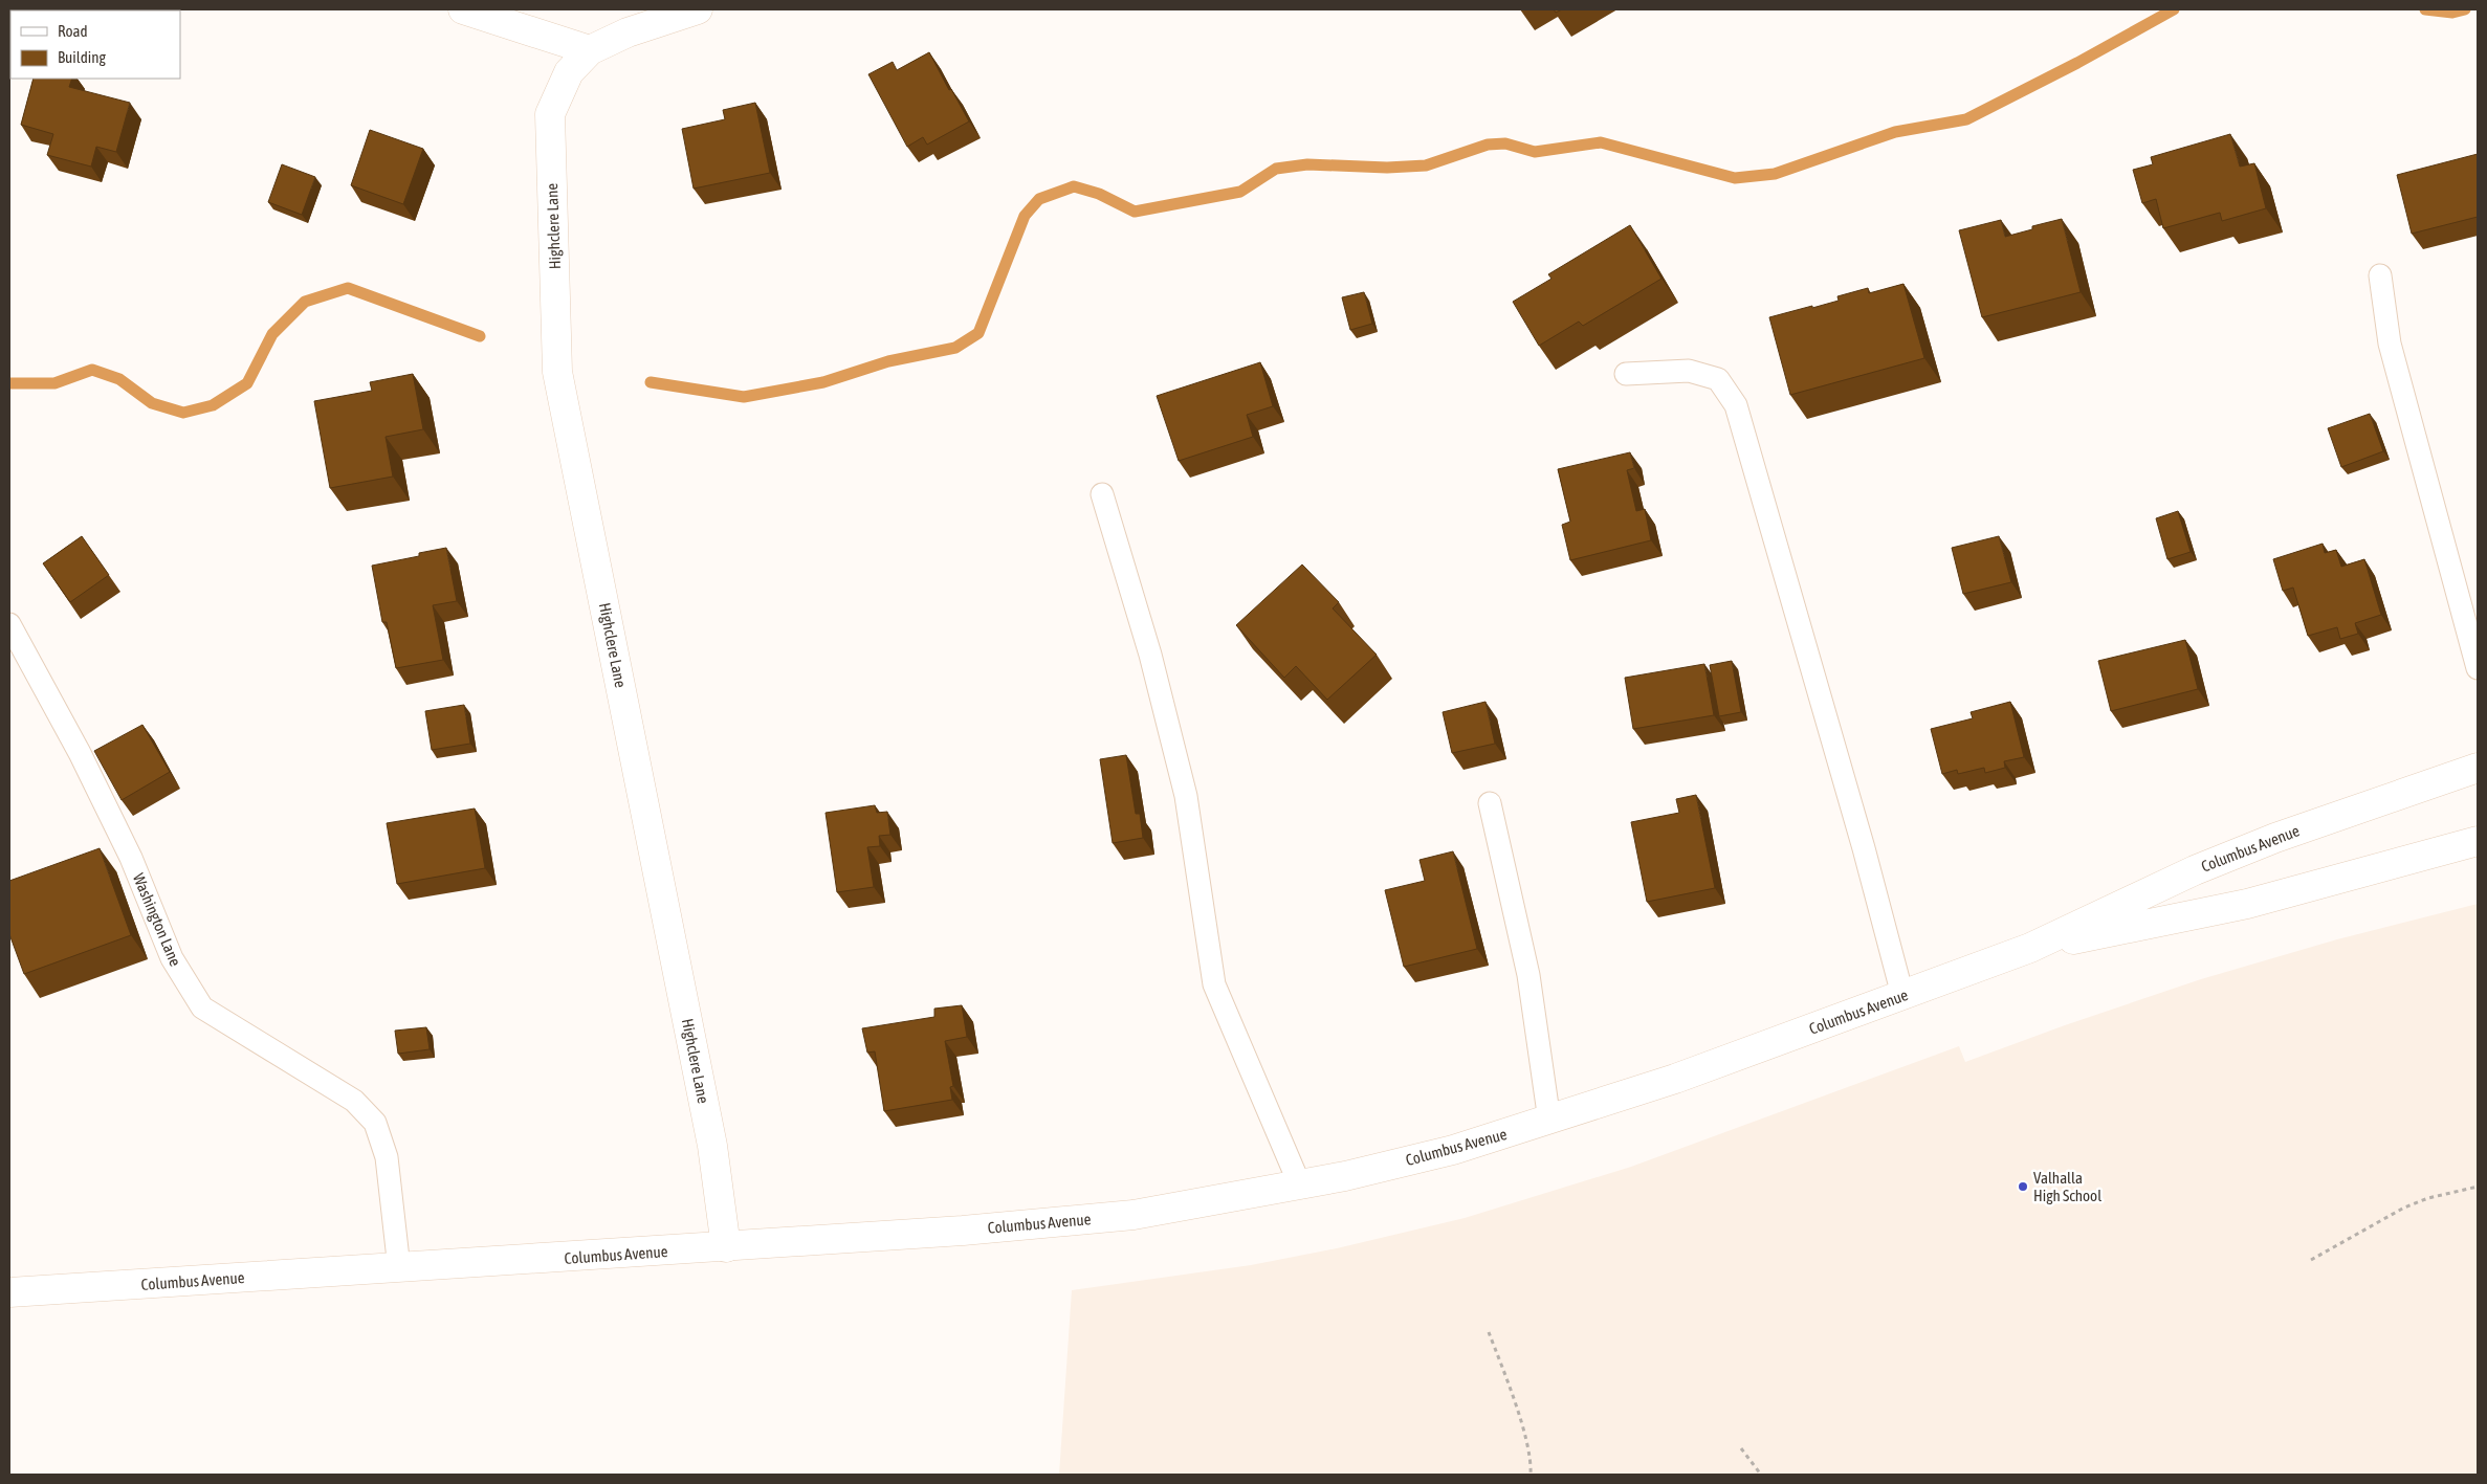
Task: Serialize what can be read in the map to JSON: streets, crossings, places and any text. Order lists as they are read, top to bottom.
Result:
{
  "streets": {
    "street": ["Highclere Lane", "Columbus Avenue"],
    "lane": ["Washington Lane"]
  },
  "crossings": [
    ["Highclere Lane", "Columbus Avenue"],
    ["Columbus Avenue", "Washington Lane"]
  ],
  "places": ["Valhalla High School"],
  "legend": ["Road", "Building"]
}
